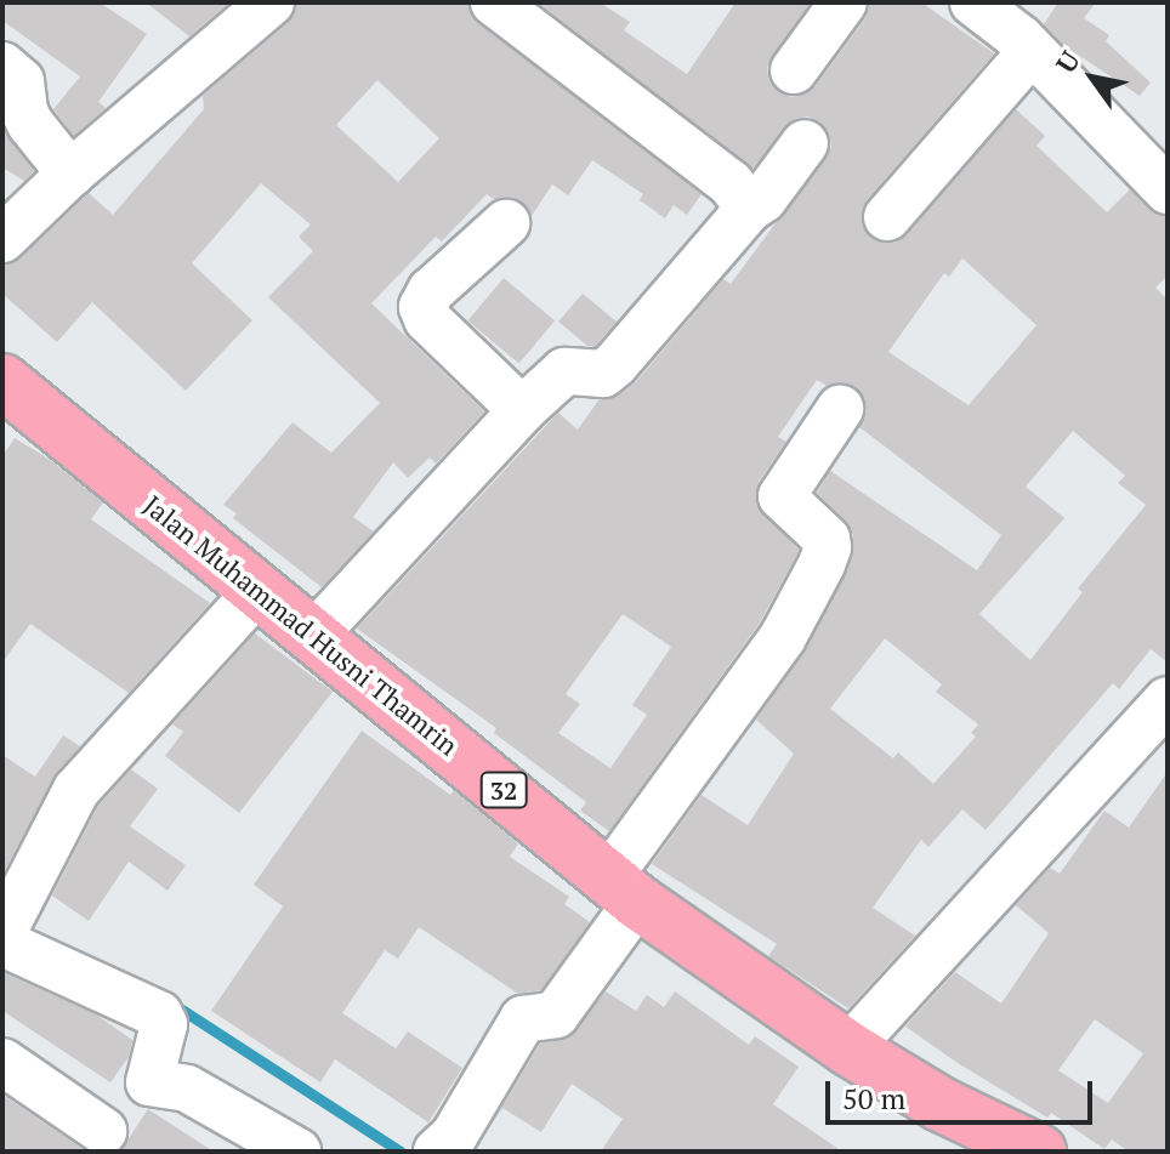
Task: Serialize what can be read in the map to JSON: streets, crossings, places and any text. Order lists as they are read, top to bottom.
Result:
{
  "streets": {
    "highway": ["Jalan Muhammad Husni Thamrin", "32"]
  },
  "scale_bar": "50 m",
  "north": "top left"
}
